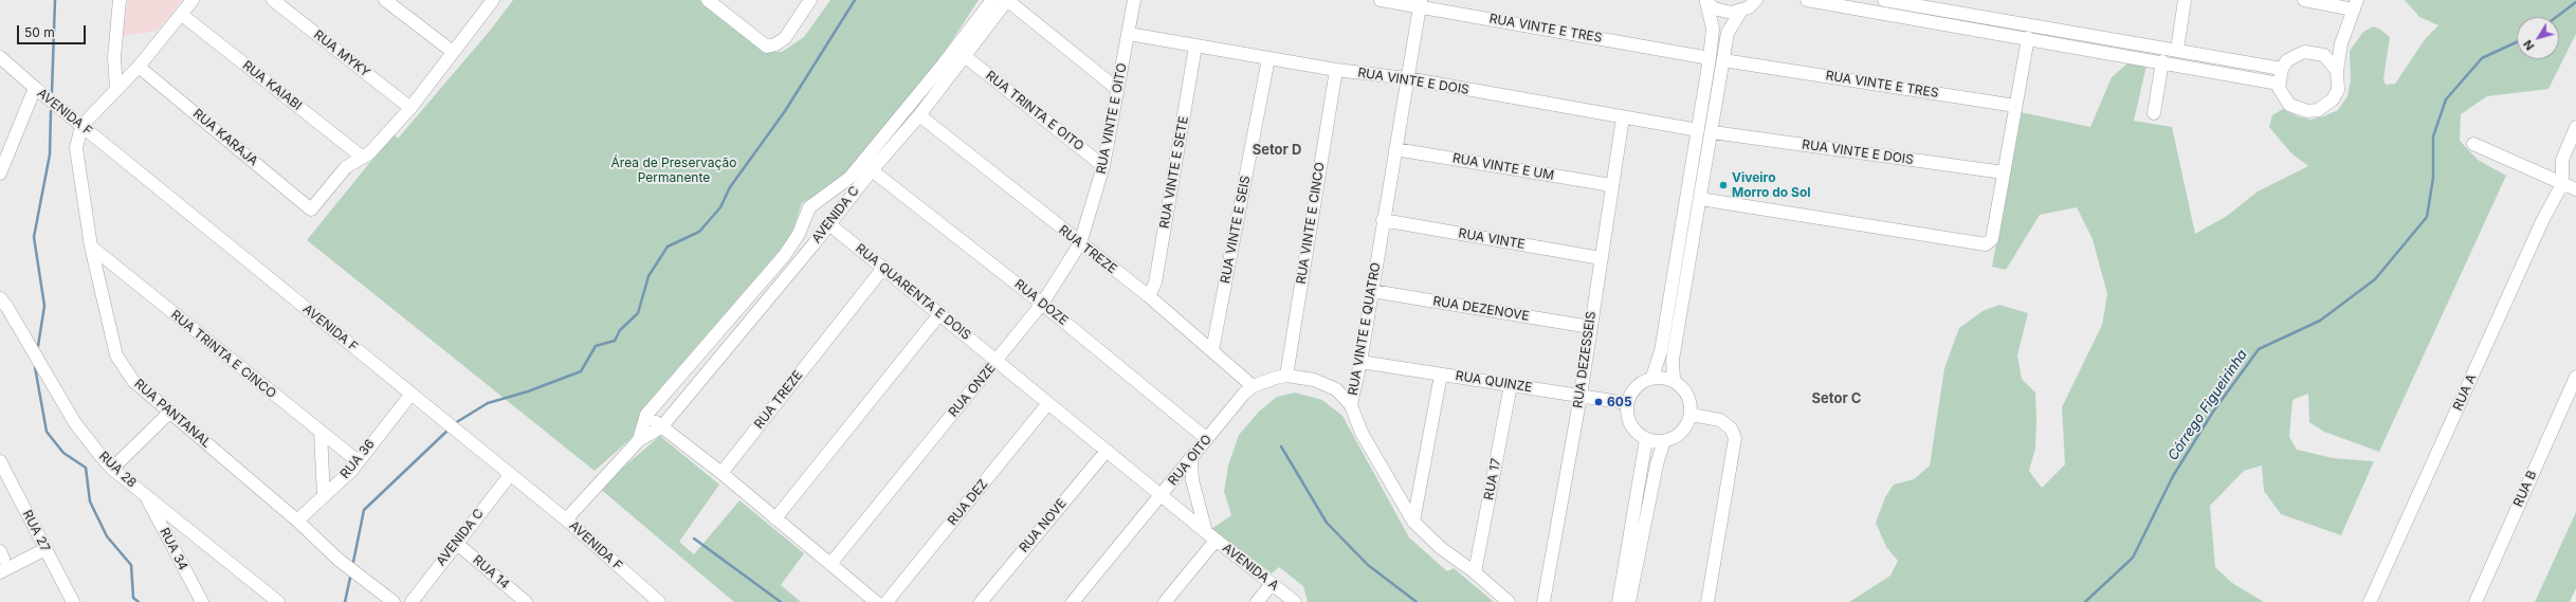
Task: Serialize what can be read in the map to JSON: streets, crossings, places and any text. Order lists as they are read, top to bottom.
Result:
{
  "streets": {
    "street": [
      "RUA VINTE E TRES",
      "RUA MYKY",
      "RUA VINTE E DOIS",
      "RUA KAIABI",
      "RUA TRINTA E OITO",
      "AVENIDA F",
      "RUA VINTE E OITO",
      "RUA KARAJA",
      "RUA VINTE E UM",
      "RUA VINTE E SETE",
      "AVENIDA C",
      "RUA VINTE E CINCO",
      "RUA VINTE E SEIS",
      "RUA VINTE",
      "RUA TREZE",
      "RUA QUARENTA E DOIS",
      "RUA DOZE",
      "RUA DEZENOVE",
      "RUA VINTE E QUATRO",
      "RUA TRINTA E CINCO",
      "RUA DEZESSEIS",
      "RUA QUINZE",
      "RUA ONZE",
      "RUA A",
      "RUA PANTANAL",
      "RUA 36",
      "RUA OITO",
      "RUA 28",
      "RUA 17",
      "RUA B",
      "RUA DEZ",
      "RUA NOVE",
      "RUA 27",
      "RUA 34",
      "AVENIDA A",
      "RUA 14"
    ]
  },
  "crossings": [
    ["RUA VINTE E TRES", "RUA VINTE E QUATRO"],
    ["RUA VINTE E DOIS", "RUA VINTE E OITO"],
    ["RUA VINTE E DOIS", "RUA VINTE E SETE"],
    ["RUA VINTE E DOIS", "RUA VINTE E CINCO"],
    ["RUA VINTE E DOIS", "RUA VINTE E SEIS"],
    ["RUA VINTE E DOIS", "RUA VINTE E QUATRO"],
    ["RUA VINTE E DOIS", "RUA DEZESSEIS"],
    ["RUA KAIABI", "RUA KARAJA"],
    ["RUA TRINTA E OITO", "RUA VINTE E OITO"],
    ["RUA TRINTA E OITO", "AVENIDA C"],
    ["AVENIDA F", "AVENIDA C"],
    ["AVENIDA F", "RUA PANTANAL"],
    ["AVENIDA F", "RUA 36"],
    ["RUA VINTE E OITO", "RUA TREZE"],
    ["RUA VINTE E OITO", "RUA QUARENTA E DOIS"],
    ["RUA VINTE E OITO", "RUA DOZE"],
    ["RUA VINTE E OITO", "RUA ONZE"],
    ["RUA VINTE E UM", "RUA VINTE E QUATRO"],
    ["RUA VINTE E UM", "RUA DEZESSEIS"],
    ["RUA VINTE E SETE", "RUA TREZE"],
    ["AVENIDA C", "RUA TREZE"],
    ["AVENIDA C", "RUA QUARENTA E DOIS"],
    ["AVENIDA C", "RUA DOZE"],
    ["AVENIDA C", "RUA 14"],
    ["RUA VINTE E CINCO", "RUA OITO"],
    ["RUA VINTE E SEIS", "RUA TREZE"],
    ["RUA VINTE", "RUA VINTE E QUATRO"],
    ["RUA VINTE", "RUA DEZESSEIS"],
    ["RUA TREZE", "RUA QUARENTA E DOIS"],
    ["RUA TREZE", "RUA OITO"],
    ["RUA QUARENTA E DOIS", "RUA ONZE"],
    ["RUA DOZE", "RUA OITO"],
    ["RUA DEZENOVE", "RUA VINTE E QUATRO"],
    ["RUA DEZENOVE", "RUA DEZESSEIS"],
    ["RUA VINTE E QUATRO", "RUA QUINZE"],
    ["RUA VINTE E QUATRO", "RUA OITO"],
    ["RUA VINTE E QUATRO", "RUA 17"],
    ["RUA TRINTA E CINCO", "RUA PANTANAL"],
    ["RUA TRINTA E CINCO", "RUA 36"],
    ["RUA DEZESSEIS", "RUA QUINZE"],
    ["RUA QUINZE", "RUA 17"],
    ["RUA ONZE", "RUA OITO"],
    ["RUA ONZE", "RUA DEZ"],
    ["RUA ONZE", "RUA NOVE"],
    ["RUA ONZE", "AVENIDA A"],
    ["RUA PANTANAL", "RUA 36"],
    ["RUA OITO", "AVENIDA A"],
    ["RUA 28", "RUA 34"]
  ],
  "districts": ["Setor D", "Setor C"],
  "water": ["Córrego Figueirinha"],
  "parks": ["Área de Preservação Permanente"],
  "places": ["Viveiro Morro do Sol", "605"],
  "scale_bar": "50 m",
  "north": "bottom left"
}
